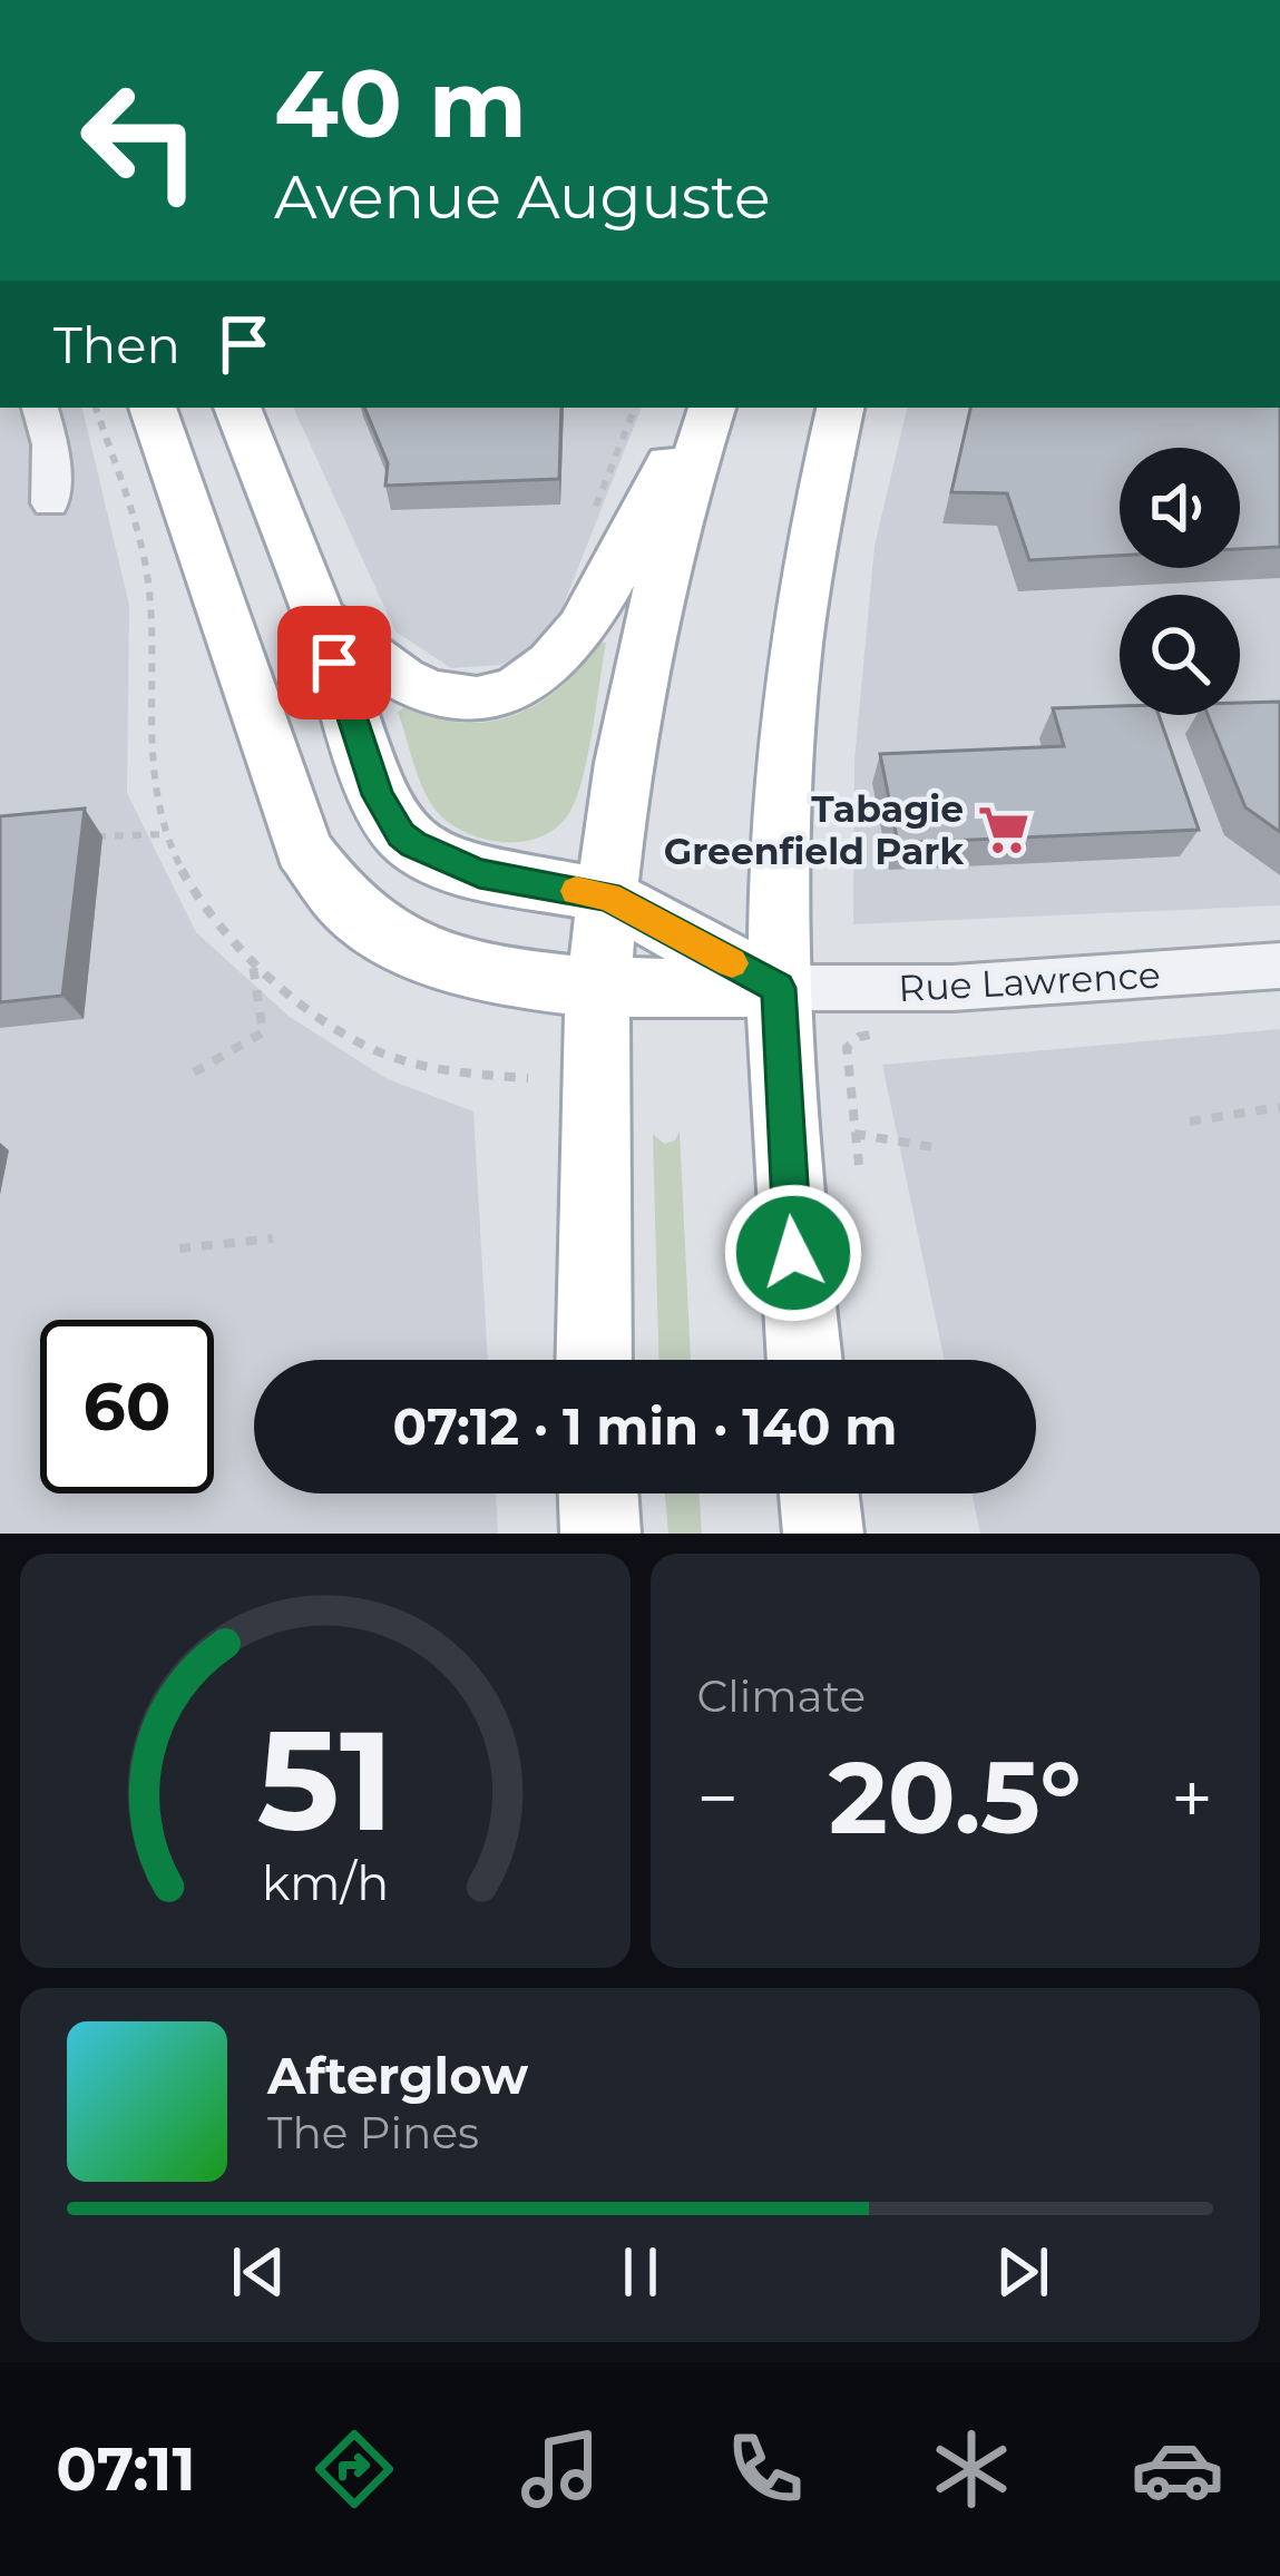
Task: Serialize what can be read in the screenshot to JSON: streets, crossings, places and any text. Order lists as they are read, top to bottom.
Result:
{
  "streets": {
    "street": ["Rue Lawrence"]
  },
  "places": {
    "supermarket": ["Tabagie Greenfield Park"]
  },
  "page": {
    "turn": ["40 m", "Avenue Auguste"],
    "then": "Then",
    "limit": "60",
    "trip": "07:12 · 1 min · 140 m",
    "tile": "Climate",
    "heat": ["−", "20.5°", "+"],
    "song": ["Afterglow", "The Pines"],
    "tabs": "07:11",
    "gauge": ["51", "km/h"]
  }
}
